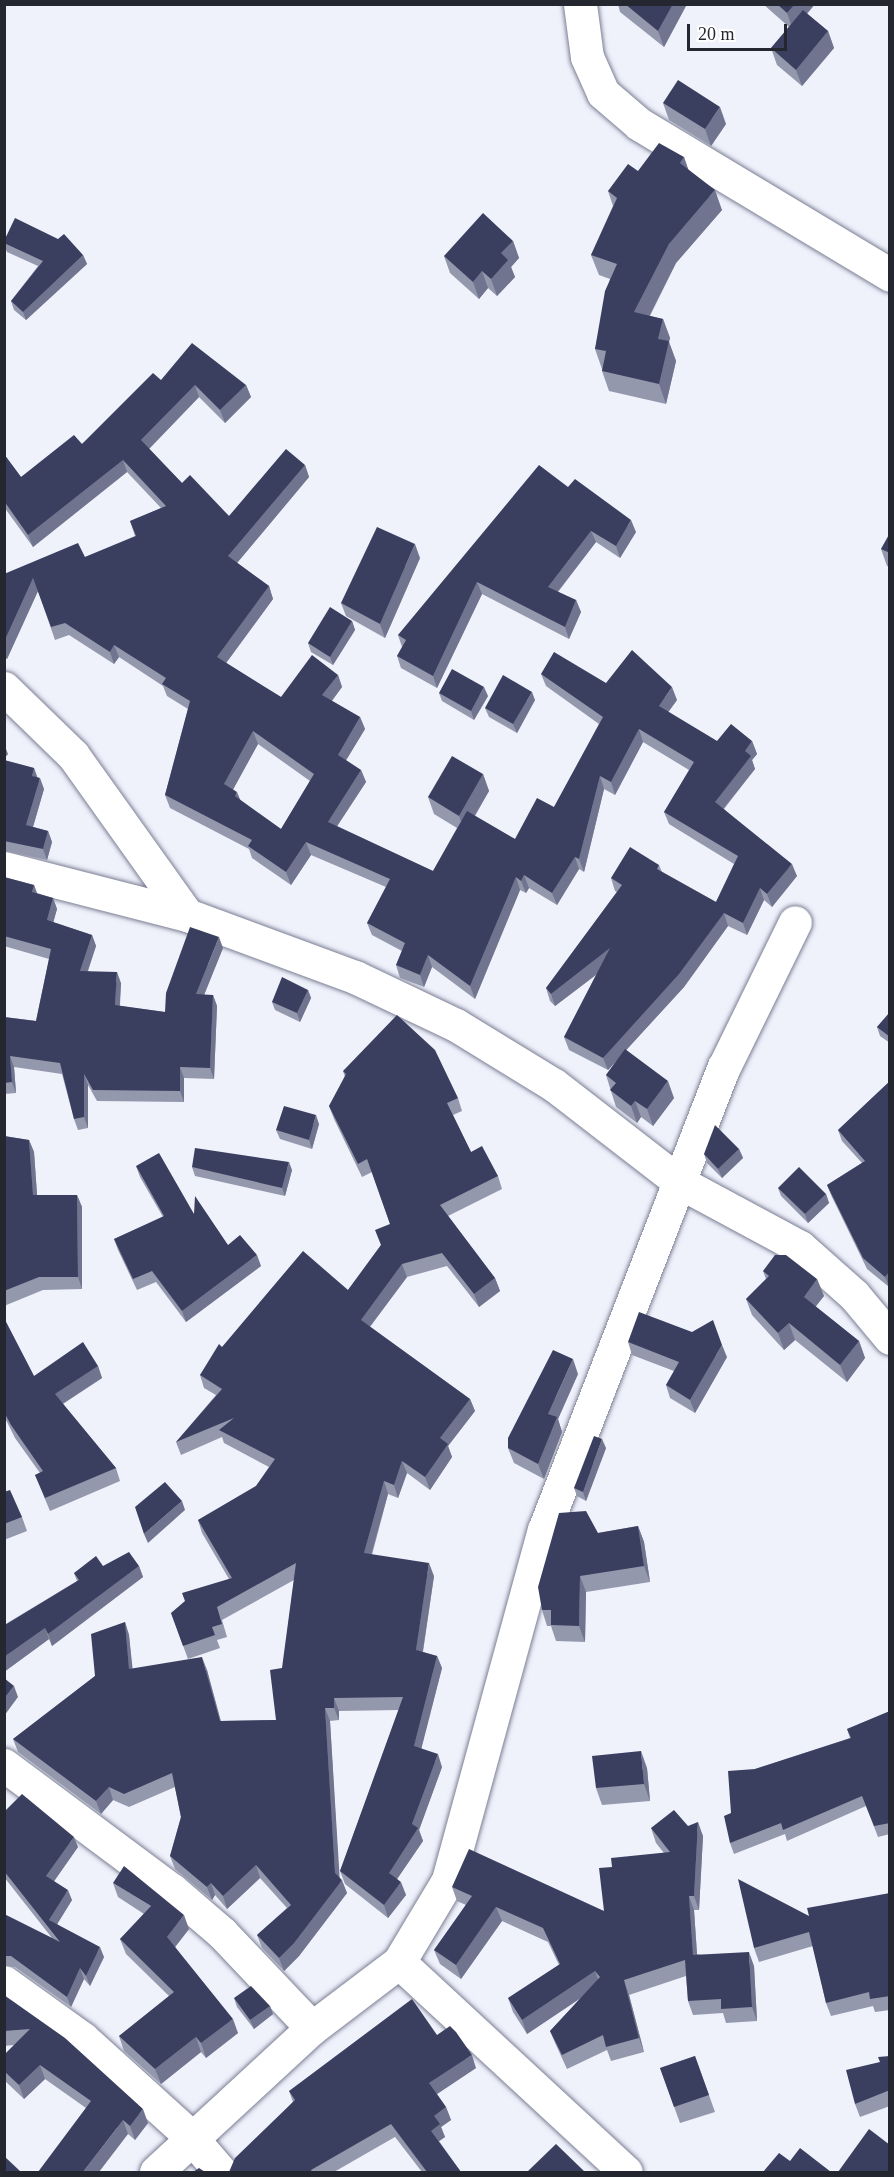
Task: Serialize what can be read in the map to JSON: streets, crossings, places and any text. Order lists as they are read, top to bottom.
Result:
{
  "scale_bar": "20 m"
}
